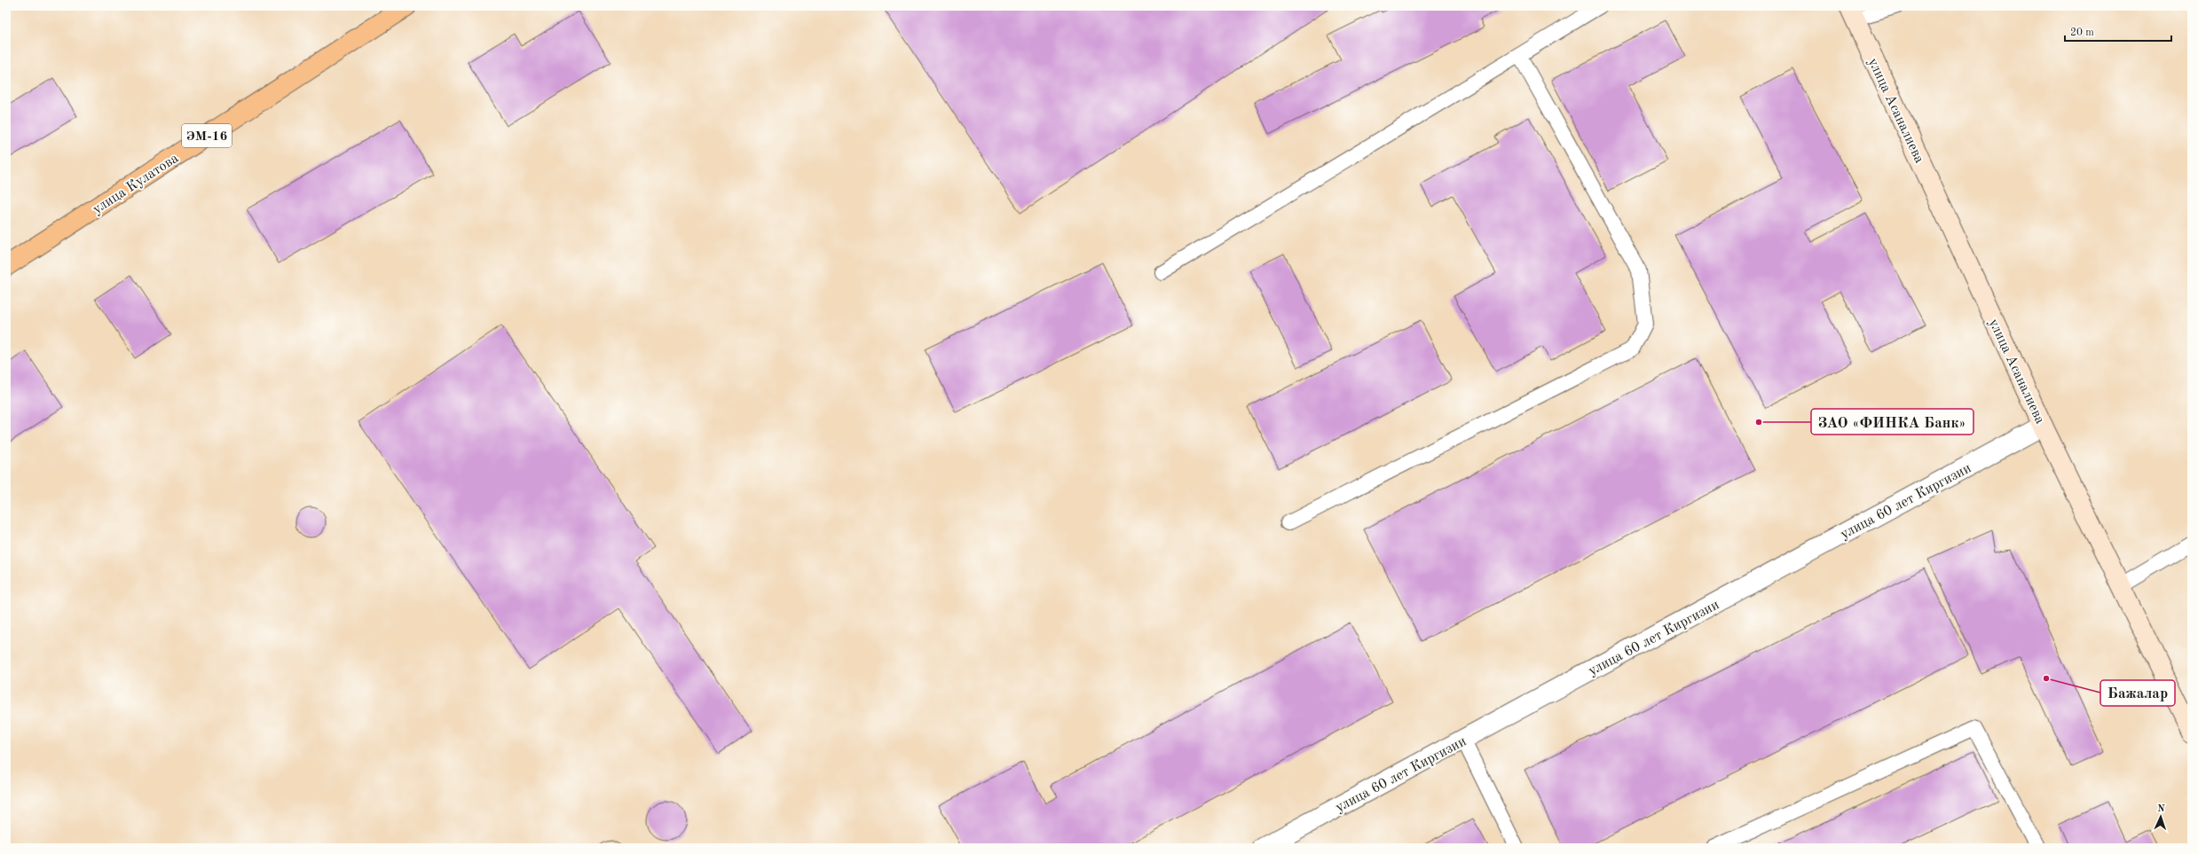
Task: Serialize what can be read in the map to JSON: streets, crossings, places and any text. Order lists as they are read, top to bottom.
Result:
{
  "streets": {
    "highway": ["ЭМ-16", "улица Кулатова"],
    "main road": ["улица Асаналиева"],
    "street": ["улица 60 лет Киргизии"]
  },
  "crossings": [
    ["улица Асаналиева", "улица 60 лет Киргизии"]
  ],
  "places": ["ЗАО «ФИНКА Банк»", "Бажалар"],
  "scale_bar": "20 m",
  "north": "top"
}
